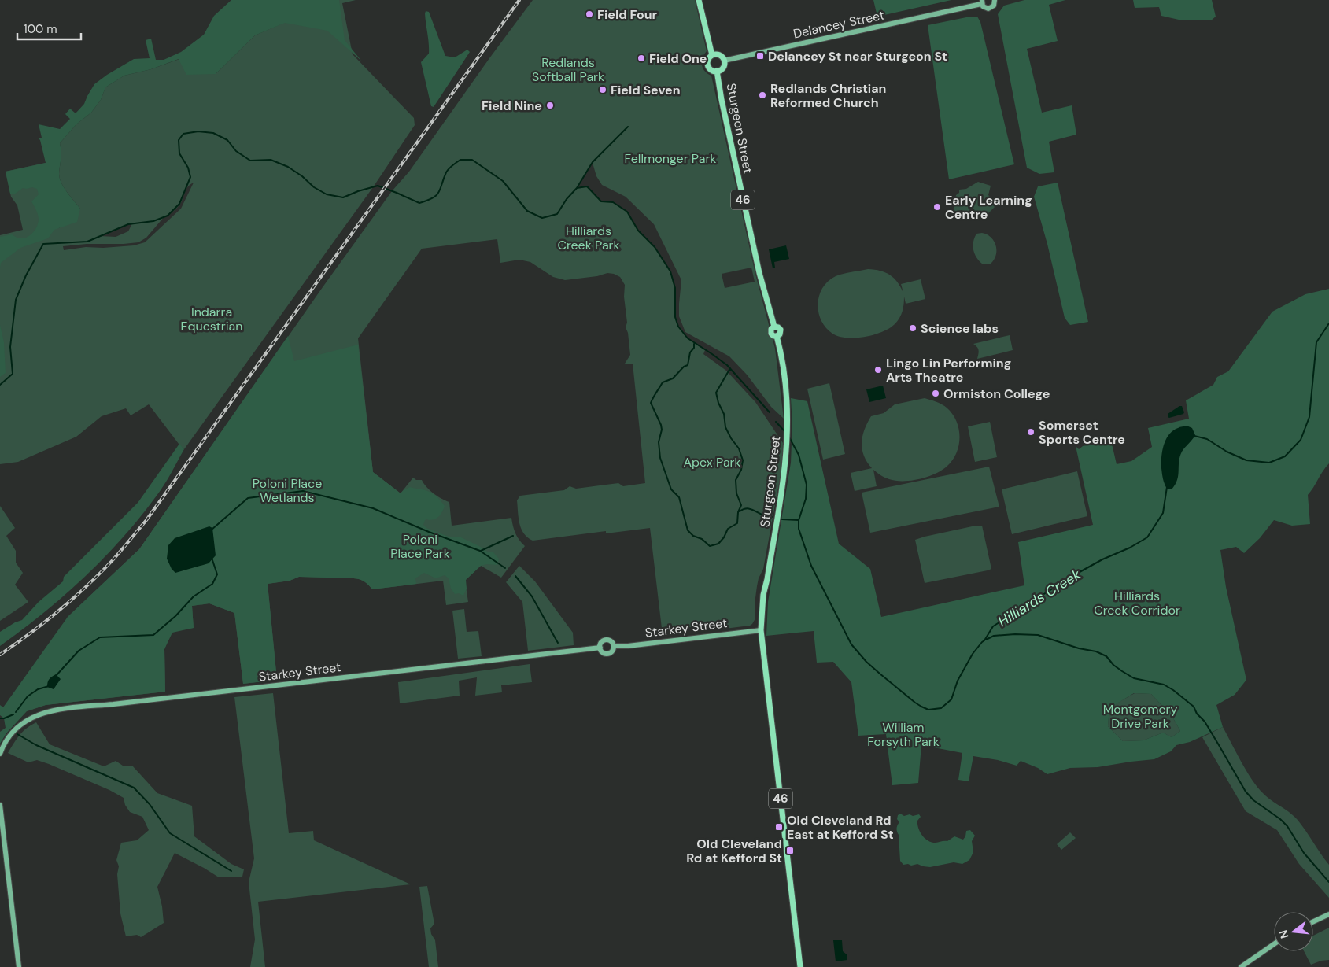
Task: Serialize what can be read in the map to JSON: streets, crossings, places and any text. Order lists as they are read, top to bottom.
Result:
{
  "streets": {
    "main road": ["Sturgeon Street", "46"],
    "street": ["Delancey Street", "Starkey Street"]
  },
  "crossings": [
    ["Delancey Street", "Sturgeon Street"],
    ["Delancey Street", "46"],
    ["Sturgeon Street", "46"],
    ["Sturgeon Street", "Starkey Street"],
    ["46", "Starkey Street"]
  ],
  "water": ["Hilliards Creek"],
  "parks": [
    "Redlands Softball Park",
    "Fellmonger Park",
    "Hilliards Creek Park",
    "Indarra Equestrian",
    "Apex Park",
    "Poloni Place Wetlands",
    "Poloni Place Park",
    "Hilliards Creek Corridor",
    "Montgomery Drive Park",
    "William Forsyth Park"
  ],
  "places": {
    "other": [
      "Field Four",
      "Field One",
      "Field Seven",
      "Redlands Christian Reformed Church",
      "Field Nine",
      "Early Learning Centre",
      "Science labs",
      "Lingo Lin Performing Arts Theatre",
      "Ormiston College",
      "Somerset Sports Centre"
    ],
    "transit": ["Delancey St near Sturgeon St", "Old Cleveland Rd East at Kefford St", "Old Cleveland Rd at Kefford St"]
  },
  "scale_bar": "100 m",
  "north": "left"
}
